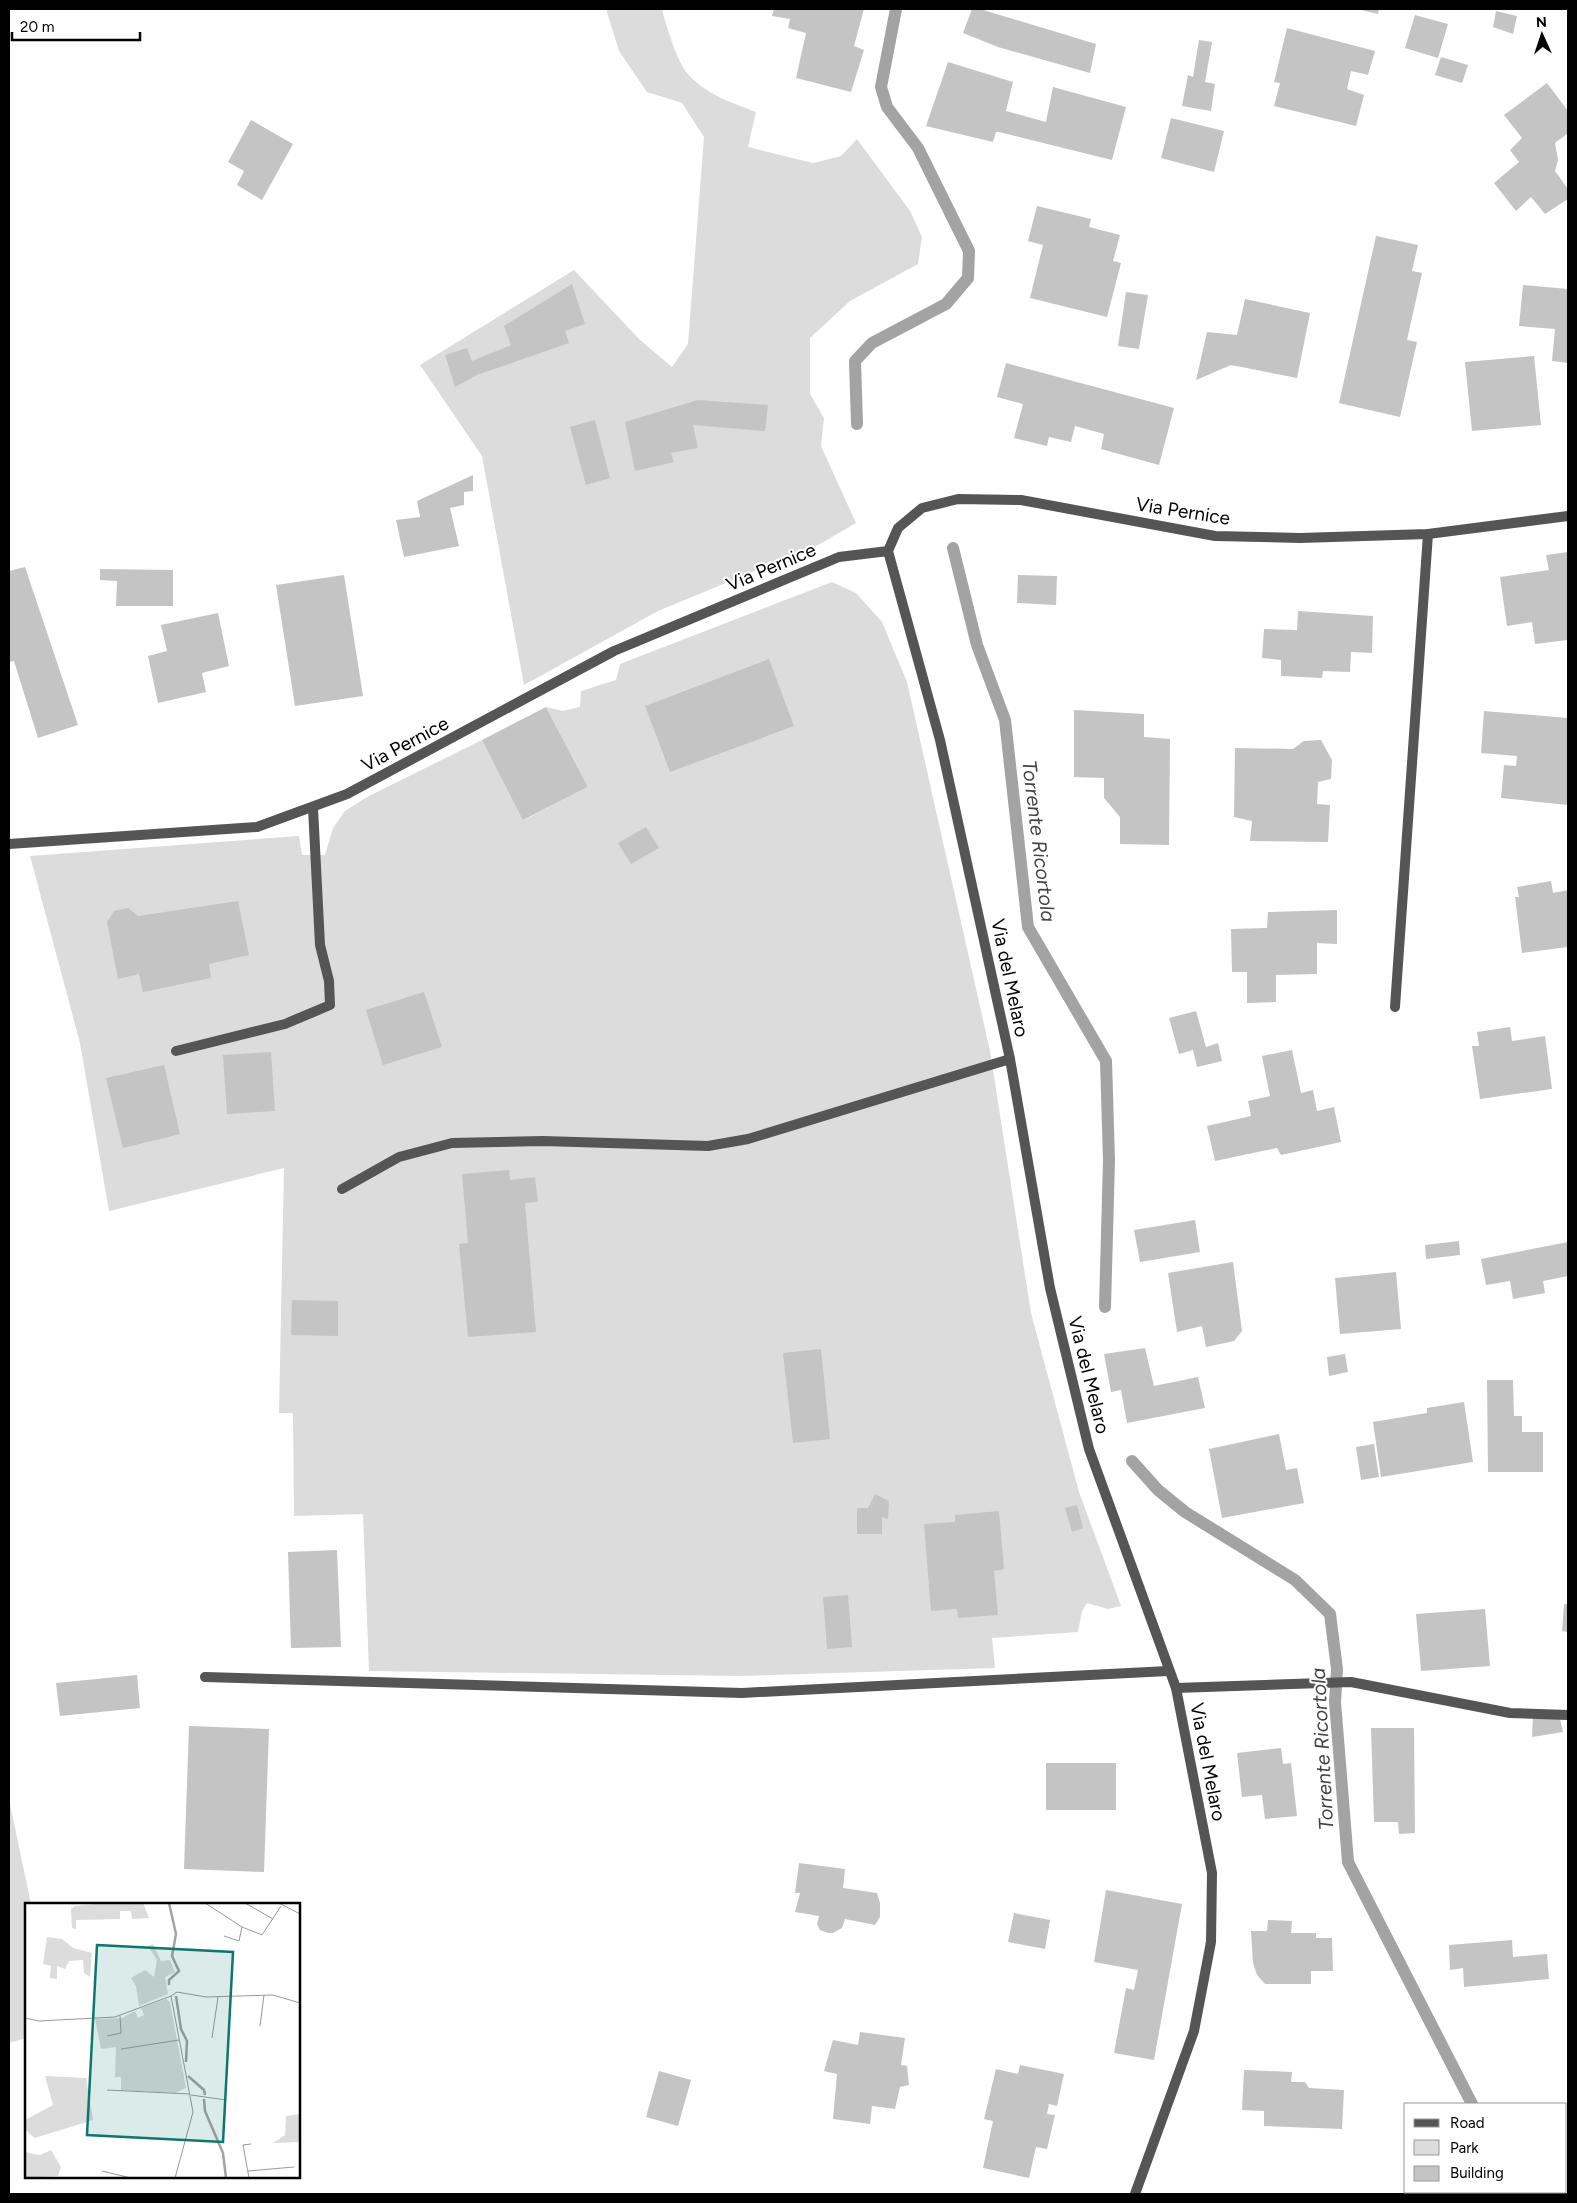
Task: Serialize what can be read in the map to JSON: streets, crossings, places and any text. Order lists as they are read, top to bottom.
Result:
{
  "streets": {
    "street": ["Via Pernice", "Via del Melaro"]
  },
  "crossings": [
    ["Via Pernice", "Via del Melaro"]
  ],
  "water": ["Torrente Ricortola"],
  "legend": ["Road", "Park", "Building"],
  "scale_bar": "20 m",
  "north": "top"
}
